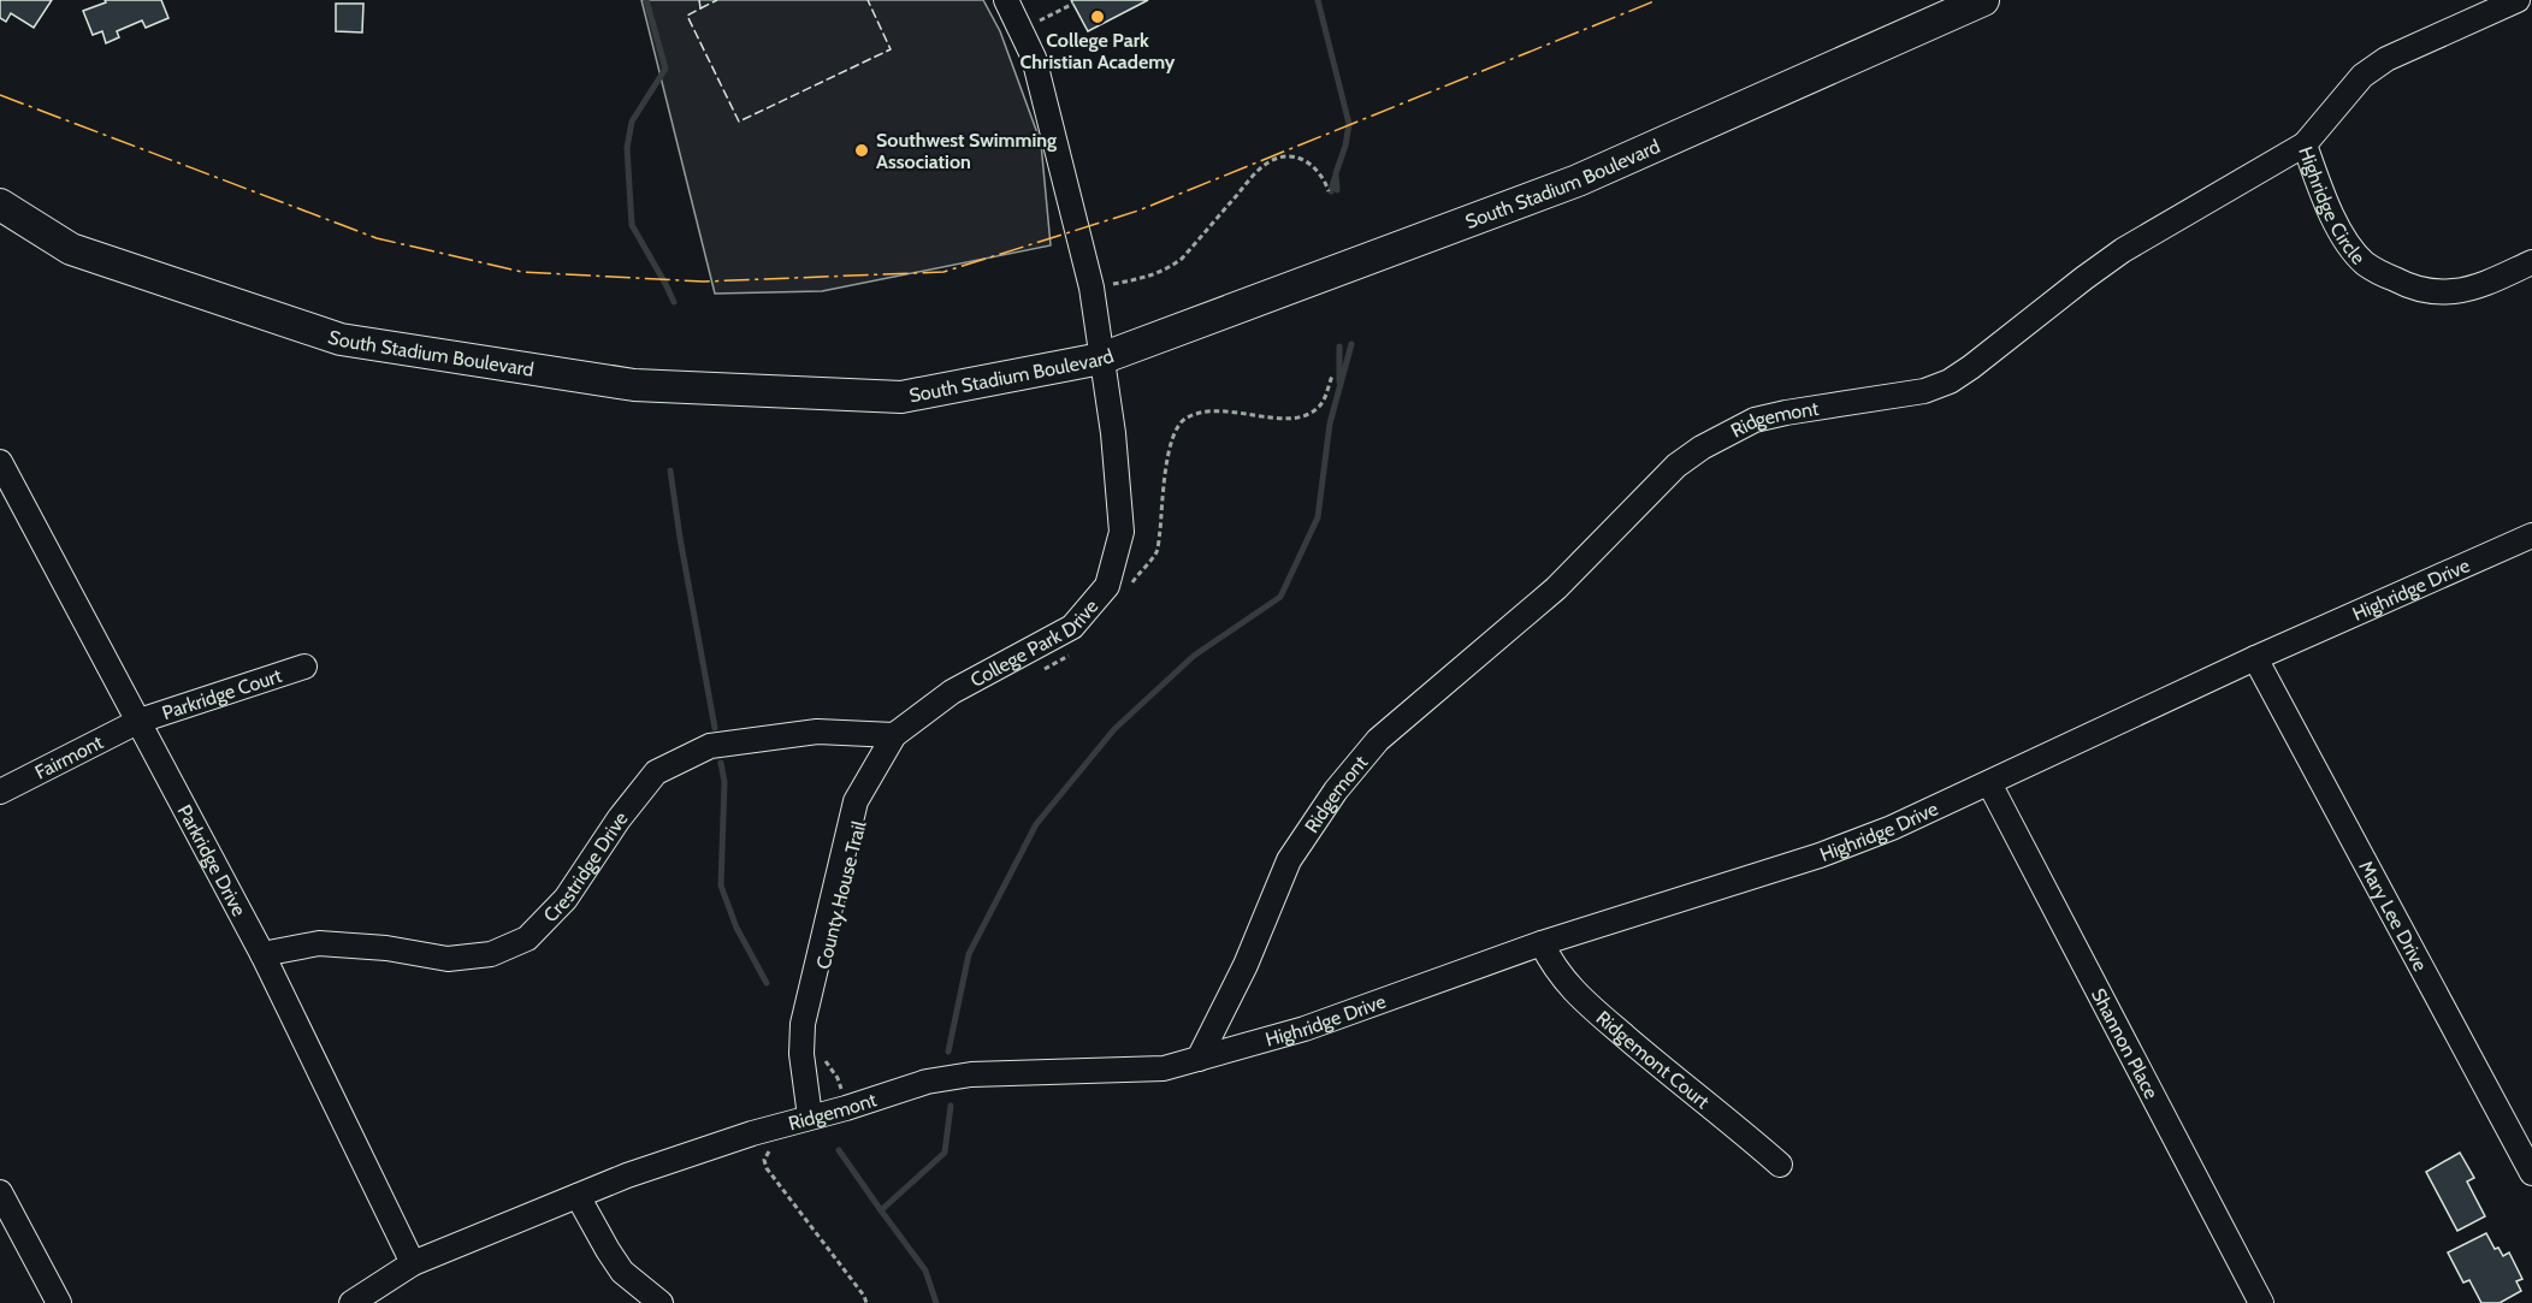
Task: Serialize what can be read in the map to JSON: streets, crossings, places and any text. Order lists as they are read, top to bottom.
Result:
{
  "streets": {
    "main road": ["South Stadium Boulevard"],
    "street": [
      "Highridge Circle",
      "Ridgemont",
      "Highridge Drive",
      "College Park Drive",
      "Parkridge Court",
      "Fairmont",
      "Parkridge Drive",
      "Crestridge Drive",
      "Mary Lee Drive",
      "Shannon Place",
      "Ridgemont Court"
    ]
  },
  "crossings": [
    ["South Stadium Boulevard", "College Park Drive"],
    ["Highridge Circle", "Ridgemont"],
    ["Ridgemont", "Highridge Drive"],
    ["Ridgemont", "College Park Drive"],
    ["Ridgemont", "Parkridge Drive"],
    ["Highridge Drive", "Mary Lee Drive"],
    ["Highridge Drive", "Shannon Place"],
    ["Highridge Drive", "Ridgemont Court"],
    ["College Park Drive", "Crestridge Drive"],
    ["Parkridge Court", "Fairmont"],
    ["Parkridge Court", "Parkridge Drive"],
    ["Fairmont", "Parkridge Drive"],
    ["Parkridge Drive", "Crestridge Drive"]
  ],
  "places": ["College Park Christian Academy", "Southwest Swimming Association"]
}
